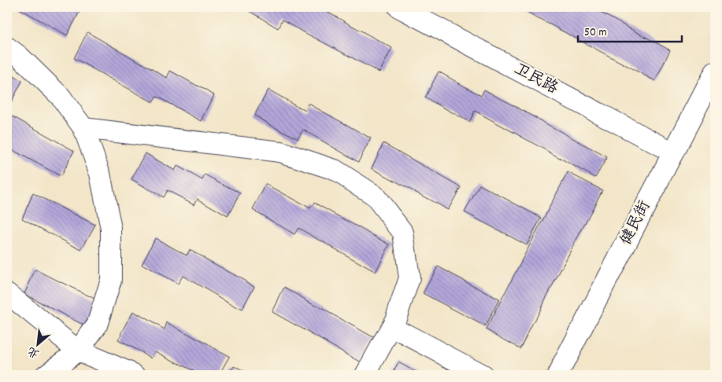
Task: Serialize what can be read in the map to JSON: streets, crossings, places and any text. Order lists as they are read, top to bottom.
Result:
{
  "streets": {
    "street": ["卫民路", "健民街"]
  },
  "crossings": [
    ["卫民路", "健民街"]
  ],
  "scale_bar": "50 m",
  "north": "bottom left"
}
